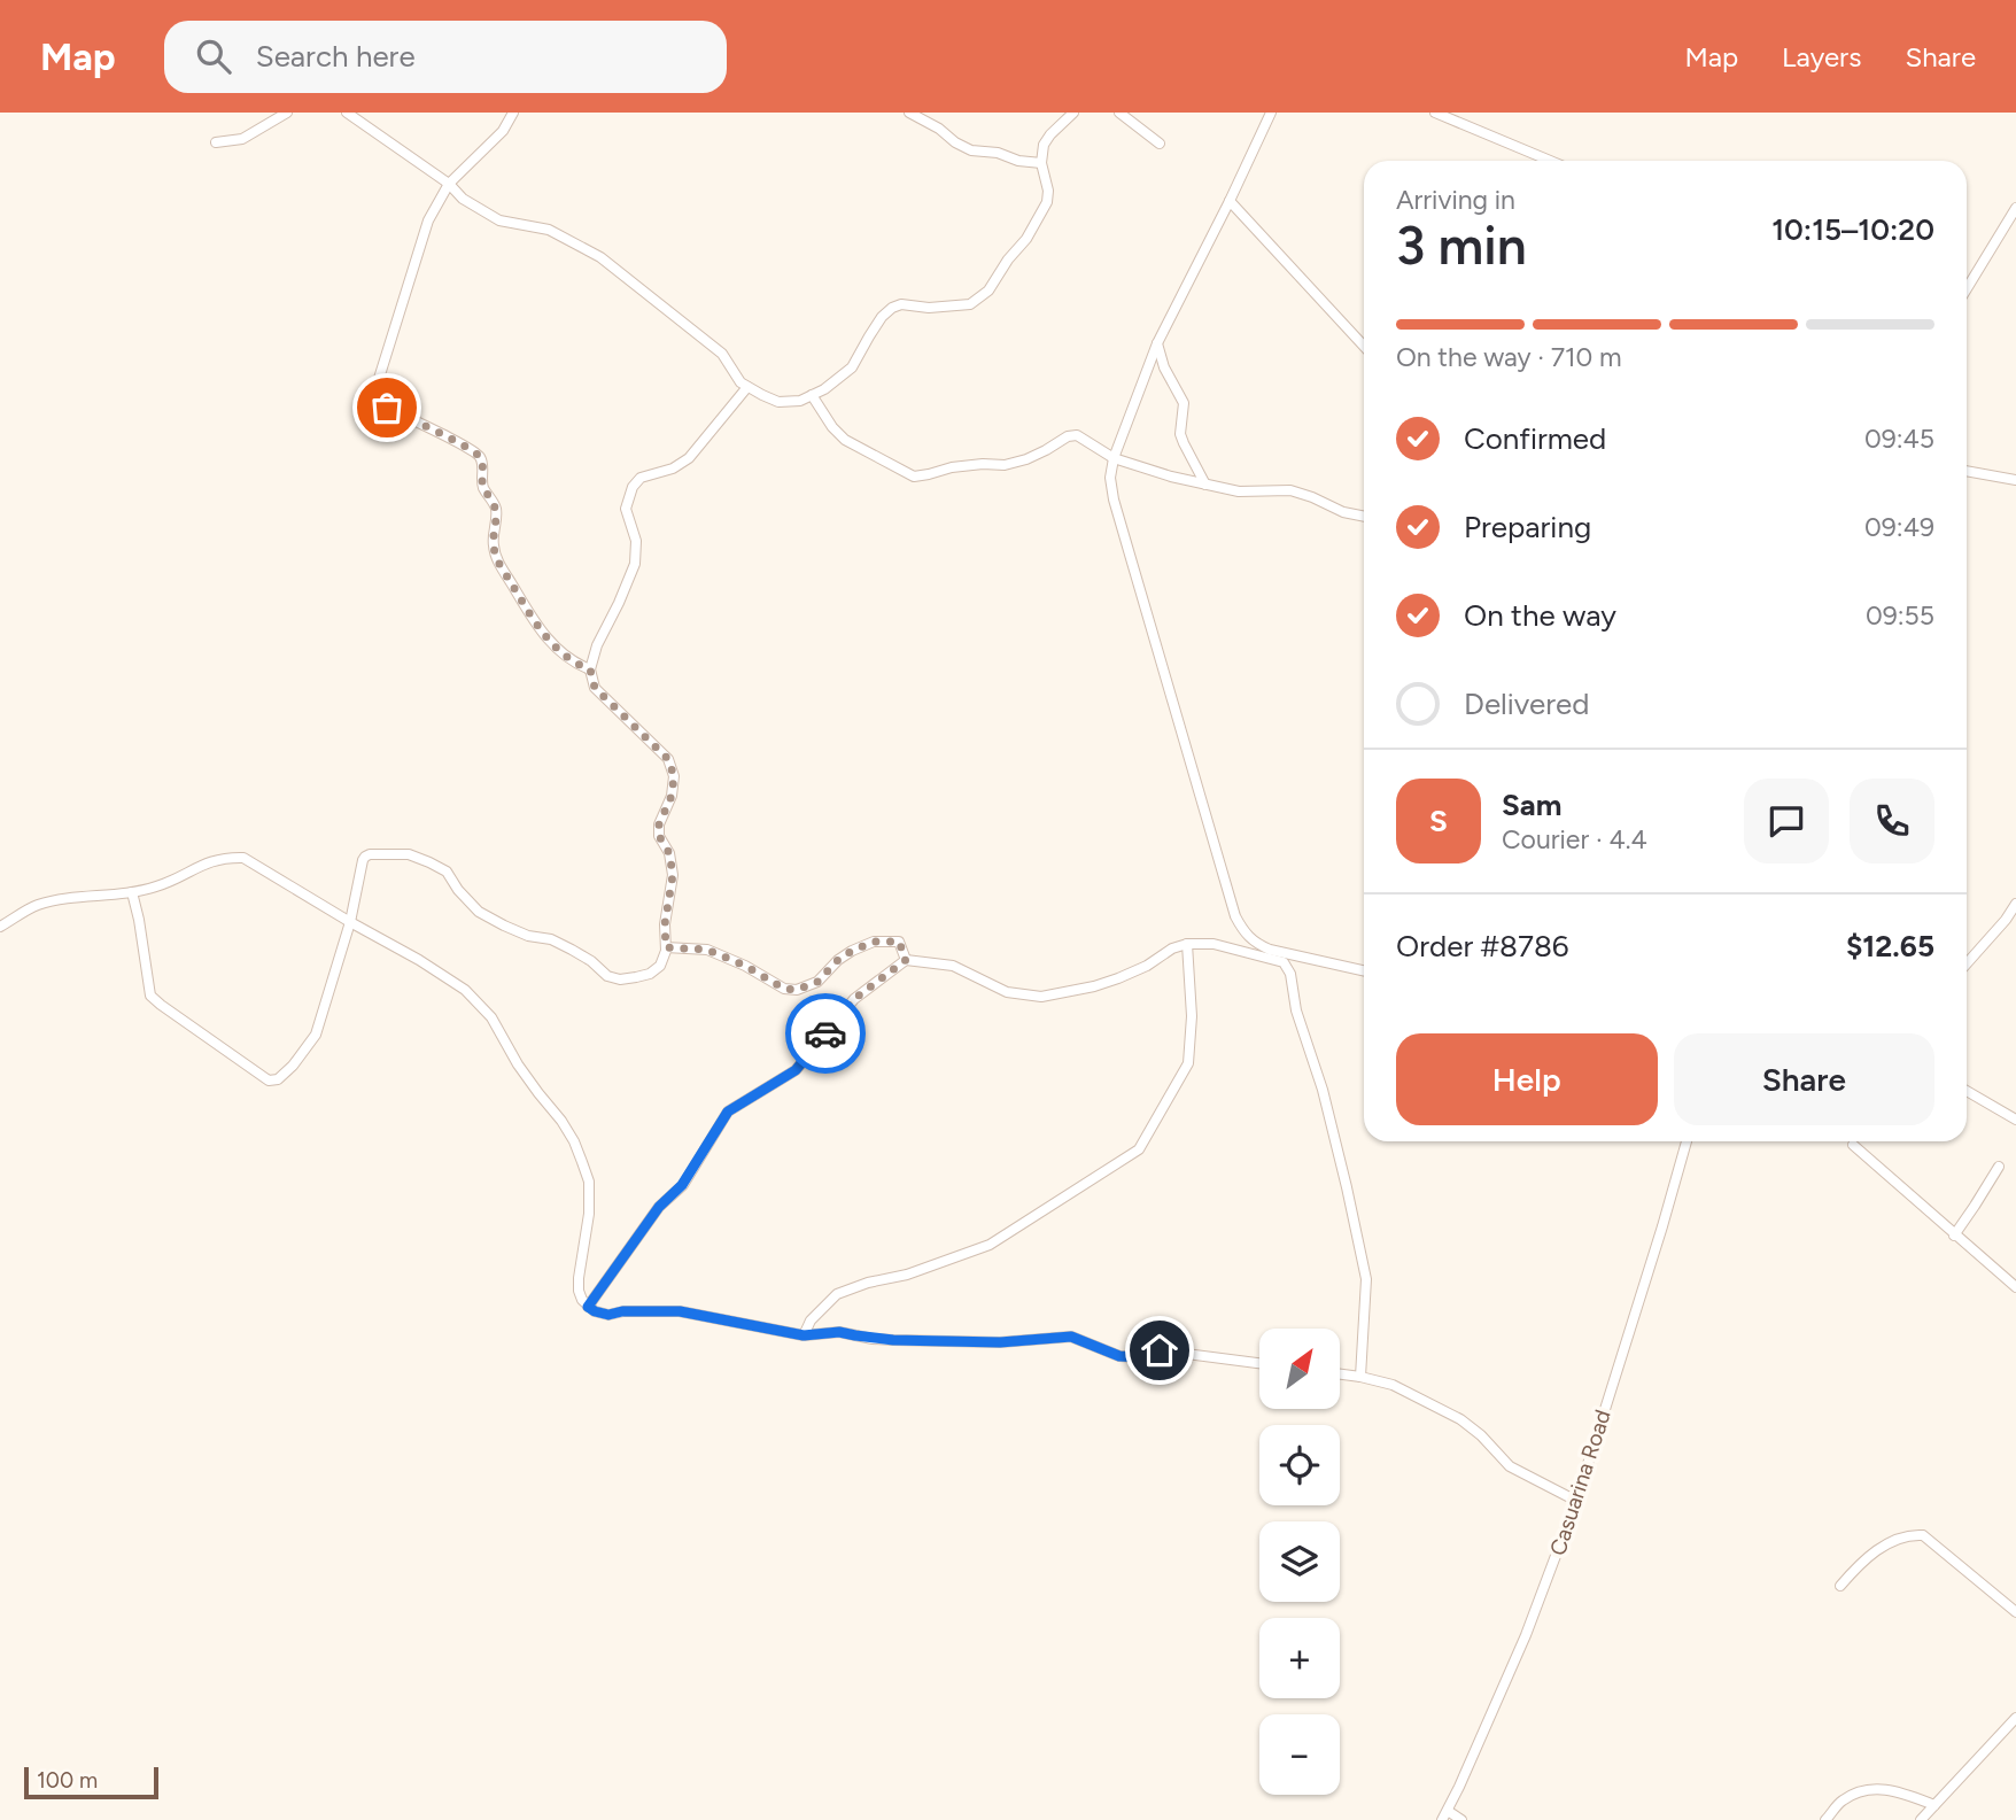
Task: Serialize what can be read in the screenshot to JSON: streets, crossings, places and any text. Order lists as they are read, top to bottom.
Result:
{
  "streets": {
    "street": ["Casuarina Road"]
  },
  "scale_bar": "100 m",
  "north": "top right",
  "page": {
    "header": "Map",
    "search": "Search here",
    "nav": ["Map", "Layers", "Share"],
    "heading": ["3 min", "Arriving in", "10:15–10:20"],
    "panel": [
      "Sam",
      "Courier · 4.4",
      "Order #8786",
      "$12.65"
    ],
    "bar": "On the way · 710 m",
    "list": [
      ["Confirmed", "09:45"],
      ["Preparing", "09:49"],
      ["On the way", "09:55"],
      "Delivered"
    ],
    "round": "S",
    "buttons": ["Help", "Share"],
    "map_buttons": ["+", "−"],
    "scale": "100 m"
  }
}
